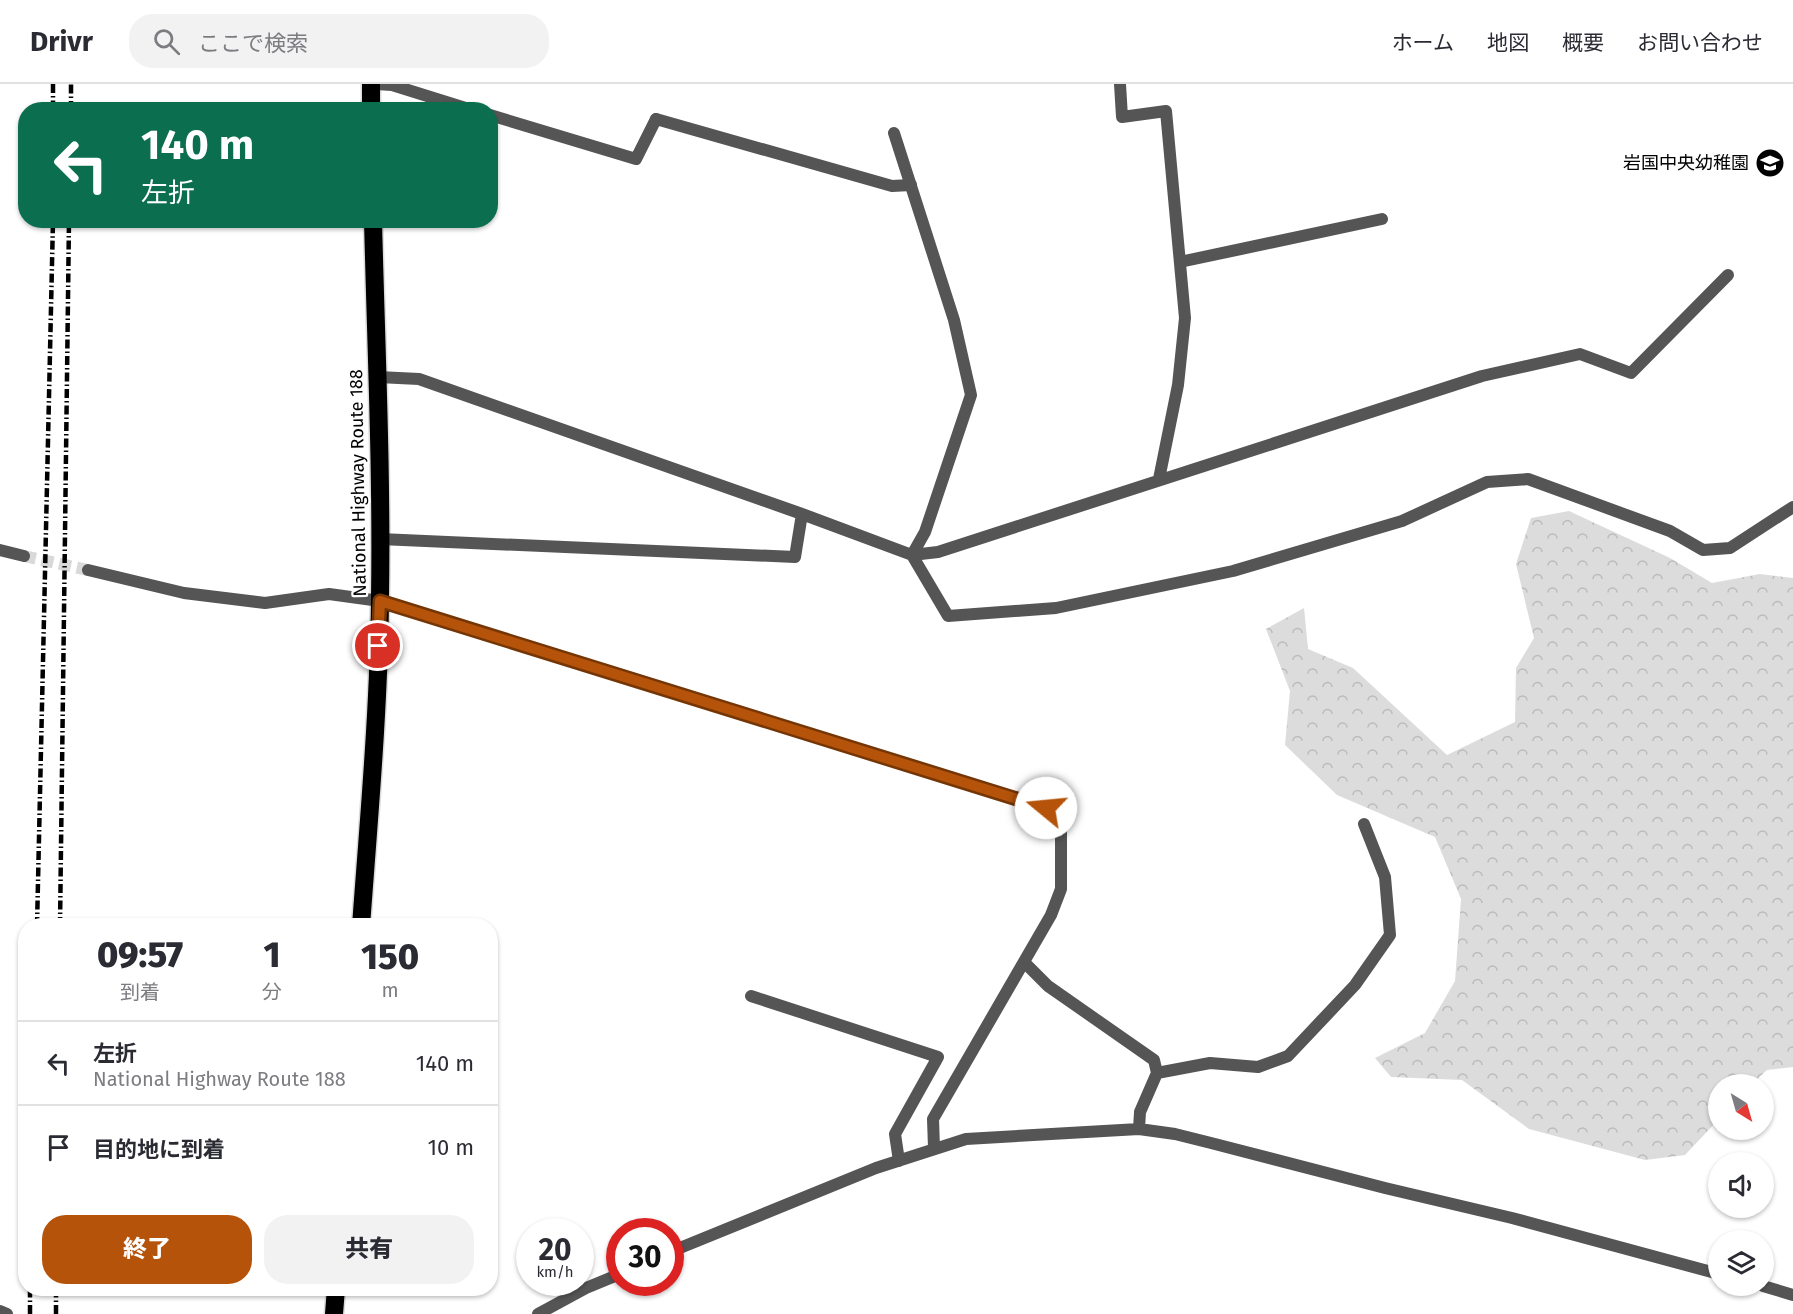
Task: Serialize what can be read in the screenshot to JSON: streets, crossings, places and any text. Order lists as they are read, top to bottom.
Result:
{
  "streets": {
    "highway": ["National Highway Route 188"]
  },
  "places": {
    "school or university": ["岩国中央幼稚園"]
  },
  "north": "bottom right",
  "page": {
    "header": "Drivr",
    "search": "ここで検索",
    "nav": [
      "ホーム",
      "地図",
      "概要",
      "お問い合わせ"
    ],
    "turn": ["140 m", "左折"],
    "eta": [
      "09:57",
      "到着",
      "1",
      "分",
      "150",
      "m"
    ],
    "list": [
      {
        "name": "左折",
        "note": "National Highway Route 188",
        "value": "140 m"
      },
      {
        "name": "目的地に到着",
        "value": "10 m"
      }
    ],
    "buttons": ["終了", "共有"],
    "speed": "20 km/h",
    "limit": "30"
  }
}
